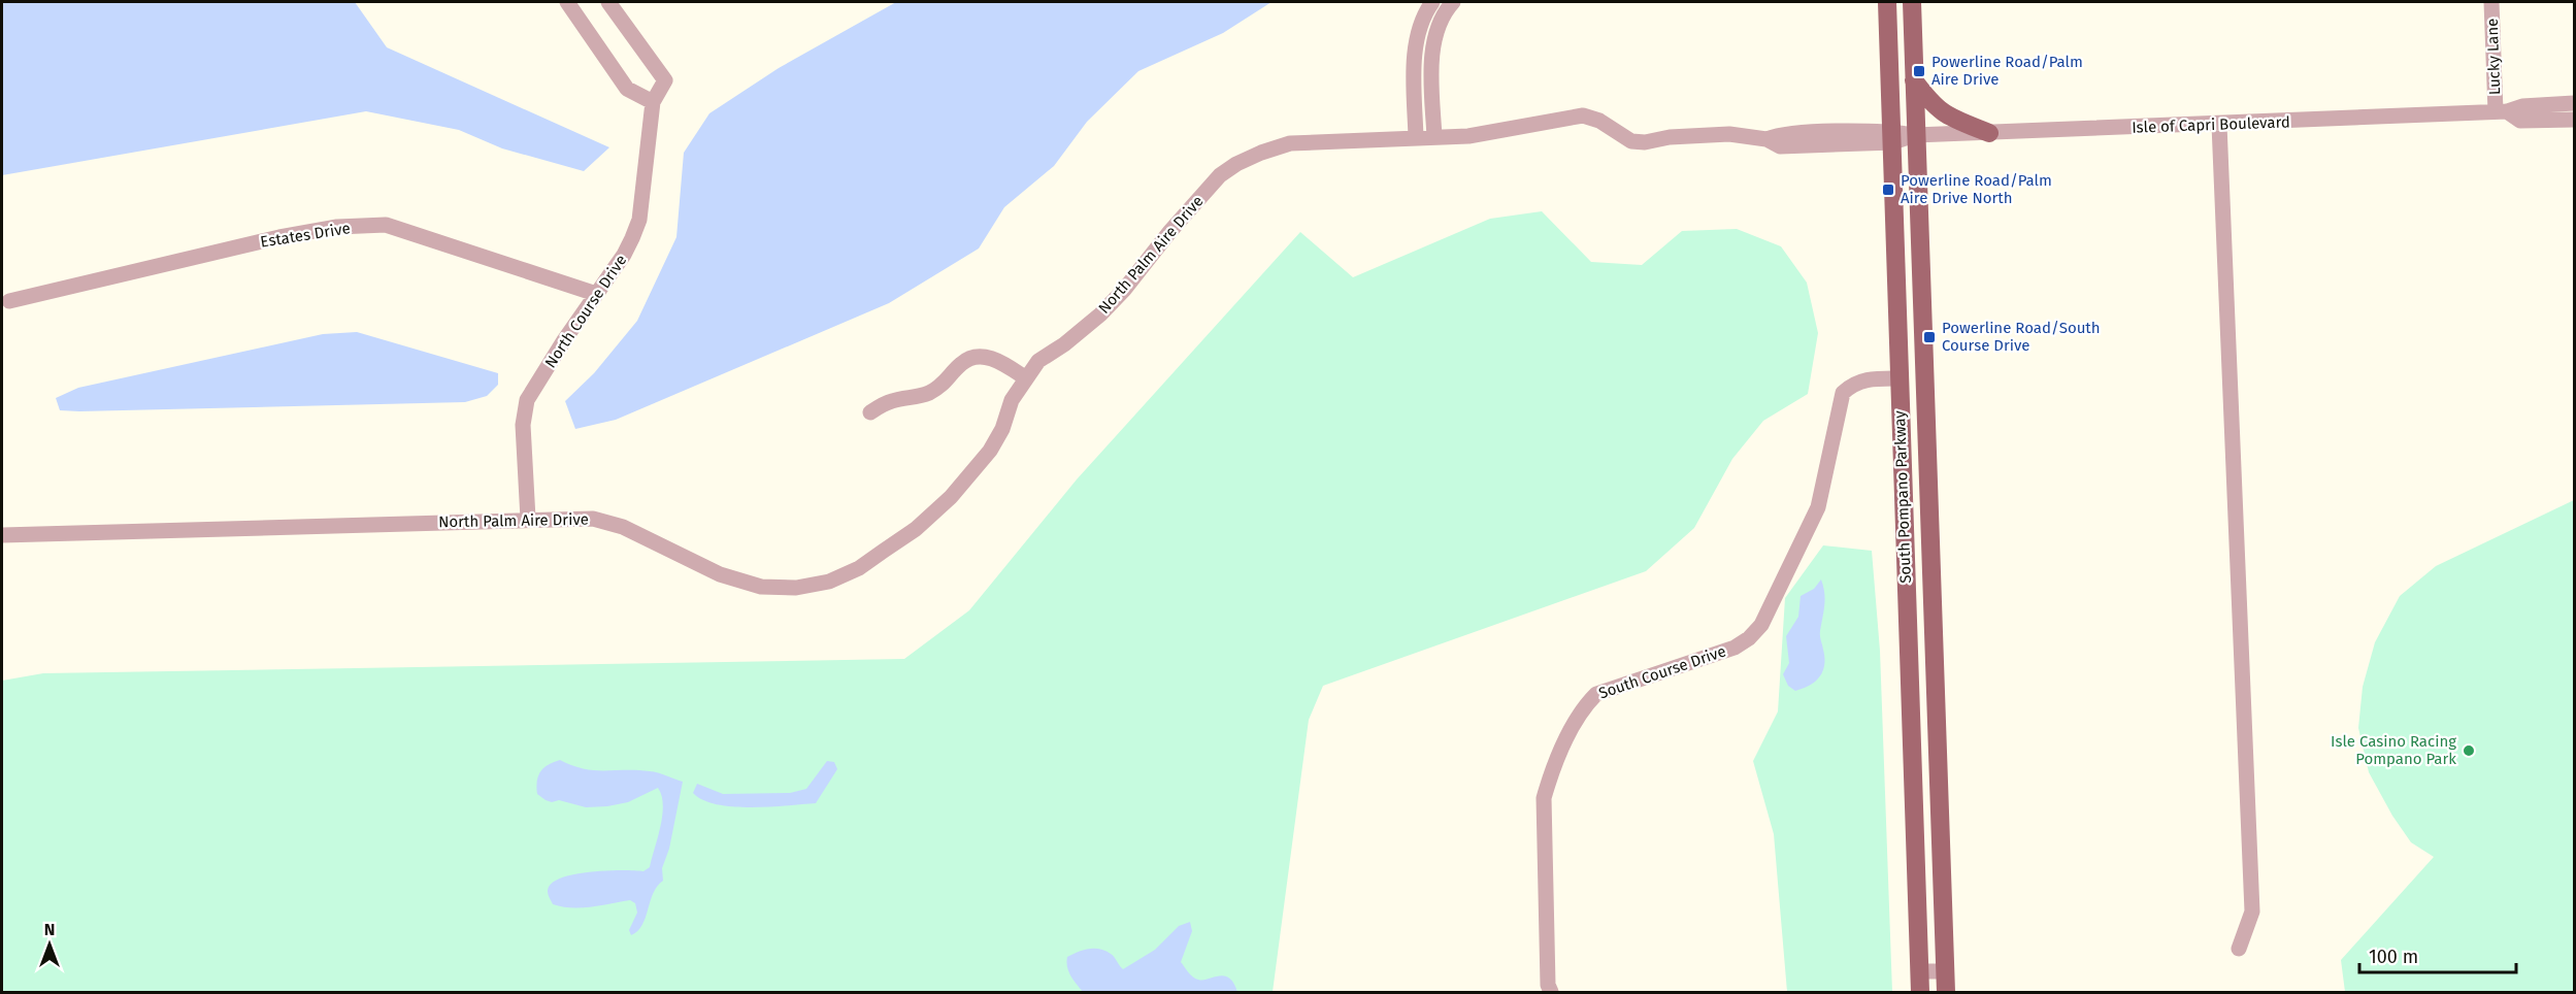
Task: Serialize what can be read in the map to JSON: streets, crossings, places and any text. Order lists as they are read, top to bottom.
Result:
{
  "streets": {
    "main road": ["South Pompano Parkway"],
    "street": [
      "Lucky Lane",
      "Isle of Capri Boulevard",
      "Estates Drive",
      "North Palm Aire Drive",
      "North Course Drive",
      "South Course Drive"
    ]
  },
  "crossings": [
    ["Lucky Lane", "Isle of Capri Boulevard"],
    ["Isle of Capri Boulevard", "North Palm Aire Drive"],
    ["Isle of Capri Boulevard", "South Pompano Parkway"],
    ["Estates Drive", "North Course Drive"],
    ["North Palm Aire Drive", "North Course Drive"],
    ["North Palm Aire Drive", "South Pompano Parkway"],
    ["South Pompano Parkway", "South Course Drive"]
  ],
  "places": {
    "transit": ["Powerline Road/Palm Aire Drive", "Powerline Road/Palm Aire Drive North", "Powerline Road/South Course Drive"],
    "other": ["Isle Casino Racing Pompano Park"]
  },
  "scale_bar": "100 m",
  "north": "top"
}
